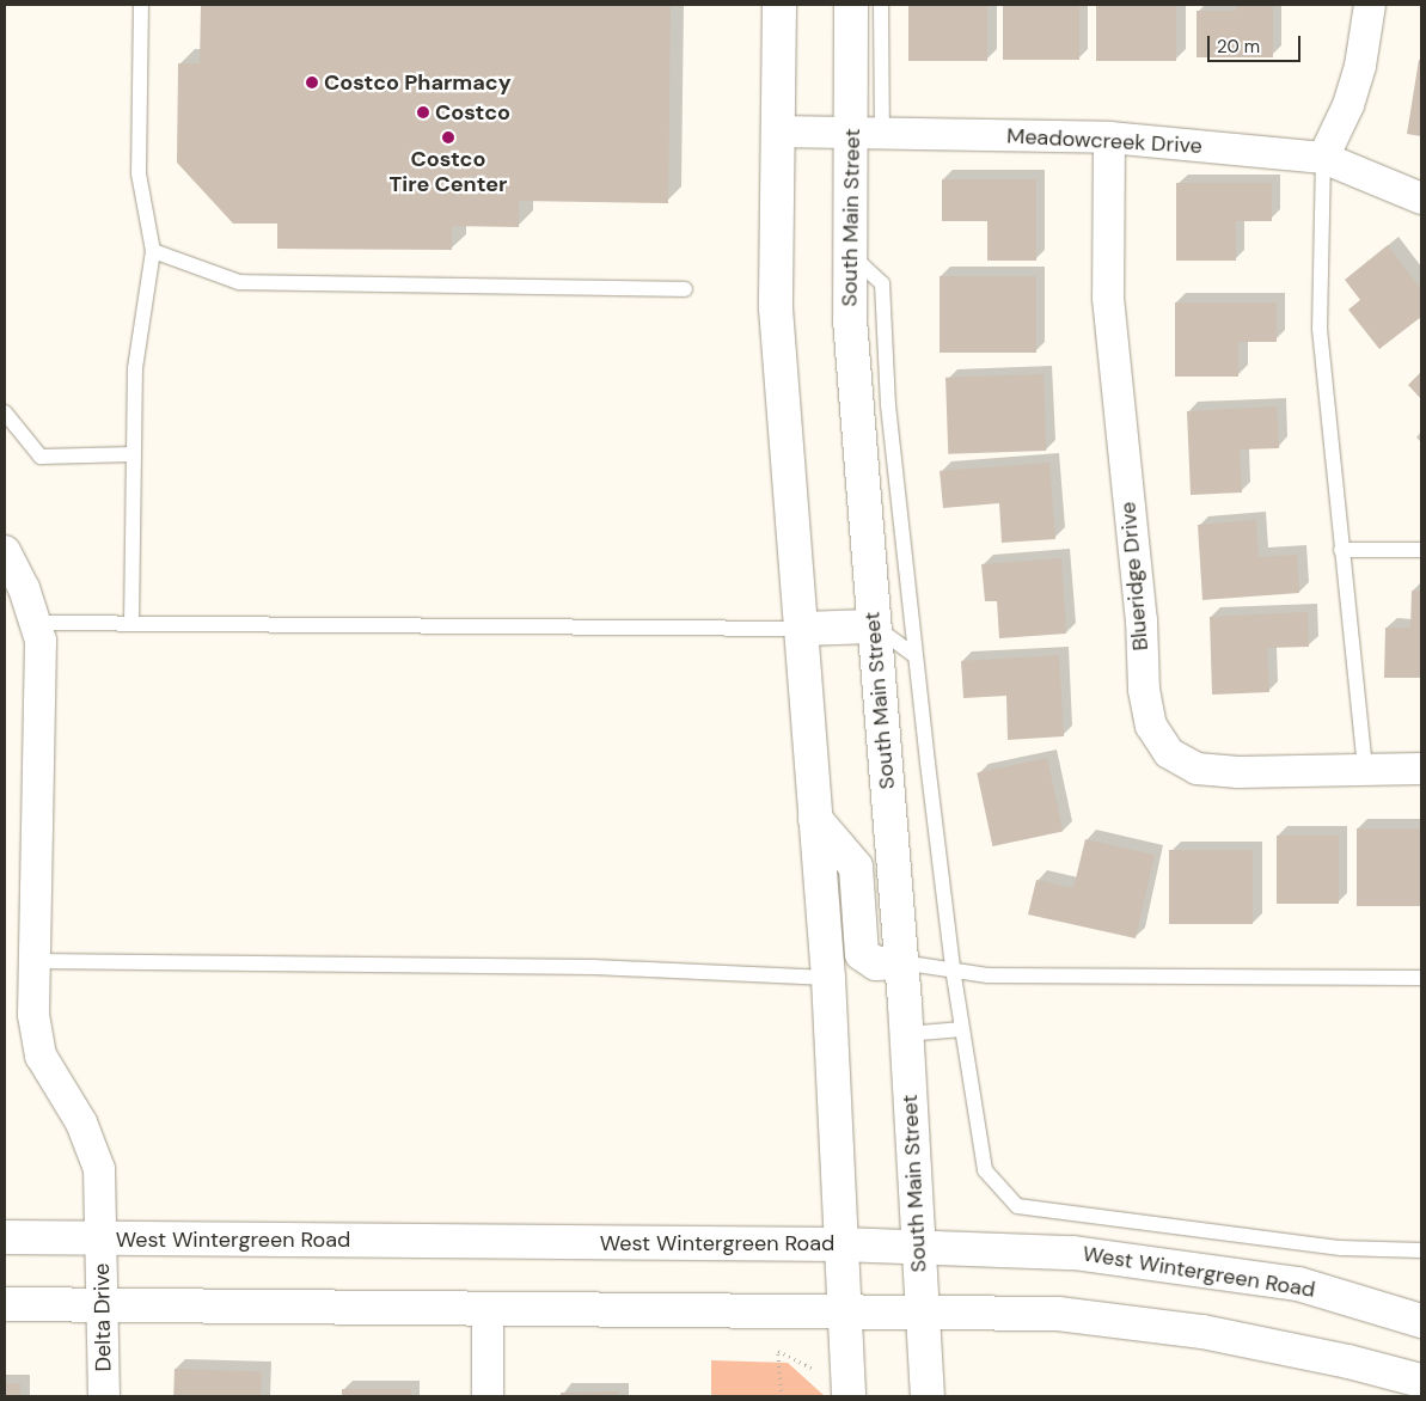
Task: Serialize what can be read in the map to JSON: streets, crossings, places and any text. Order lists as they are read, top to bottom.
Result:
{
  "streets": {
    "street": [
      "Meadowcreek Drive",
      "South Main Street",
      "Blueridge Drive",
      "West Wintergreen Road",
      "Delta Drive"
    ]
  },
  "crossings": [
    ["Meadowcreek Drive", "South Main Street"],
    ["Meadowcreek Drive", "Blueridge Drive"],
    ["South Main Street", "West Wintergreen Road"],
    ["West Wintergreen Road", "Delta Drive"]
  ],
  "places": ["Costco Pharmacy", "Costco", "Costco Tire Center"],
  "scale_bar": "20 m"
}
